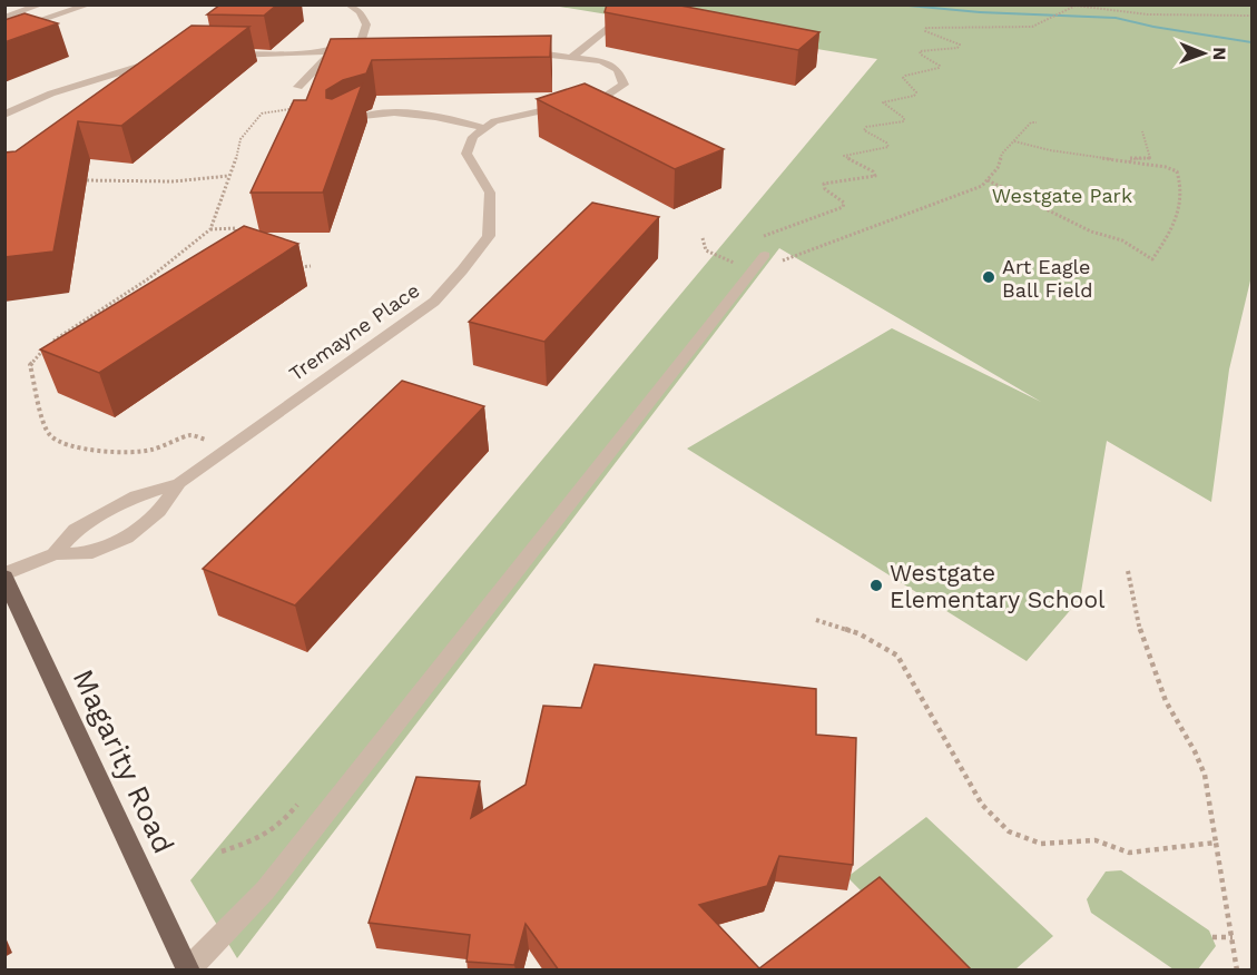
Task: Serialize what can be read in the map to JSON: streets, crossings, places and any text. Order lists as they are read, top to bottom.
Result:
{
  "streets": {
    "main road": ["Magarity Road"],
    "street": ["Tremayne Place"]
  },
  "crossings": [
    ["Tremayne Place", "Magarity Road"]
  ],
  "parks": ["Westgate Park"],
  "places": ["Art Eagle Ball Field", "Westgate Elementary School"],
  "north": "right"
}
